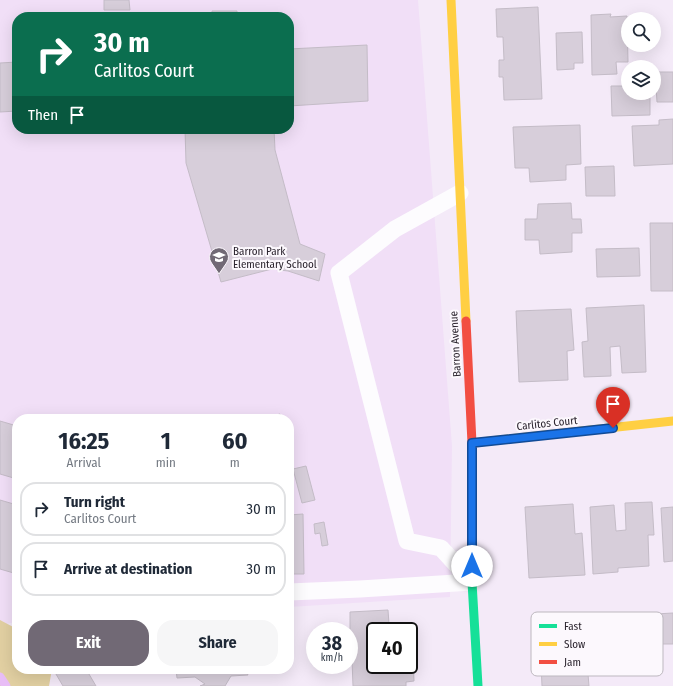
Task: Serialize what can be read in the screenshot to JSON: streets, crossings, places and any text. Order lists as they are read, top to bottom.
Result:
{
  "streets": {
    "street": ["Barron Avenue", "Carlitos Court"]
  },
  "crossings": [
    ["Barron Avenue", "Carlitos Court"]
  ],
  "places": {
    "school or university": ["Barron Park Elementary School"]
  },
  "legend": ["Fast", "Slow", "Jam"],
  "page": {
    "turn": ["30 m", "Carlitos Court"],
    "then": "Then",
    "eta": [
      "16:25",
      "Arrival",
      "1",
      "min",
      "60",
      "m"
    ],
    "list": [
      {
        "name": "Turn right",
        "note": "Carlitos Court",
        "value": "30 m"
      },
      {
        "name": "Arrive at destination",
        "value": "30 m"
      }
    ],
    "buttons": ["Exit", "Share"],
    "speed": "38 km/h",
    "limit": "40"
  }
}
